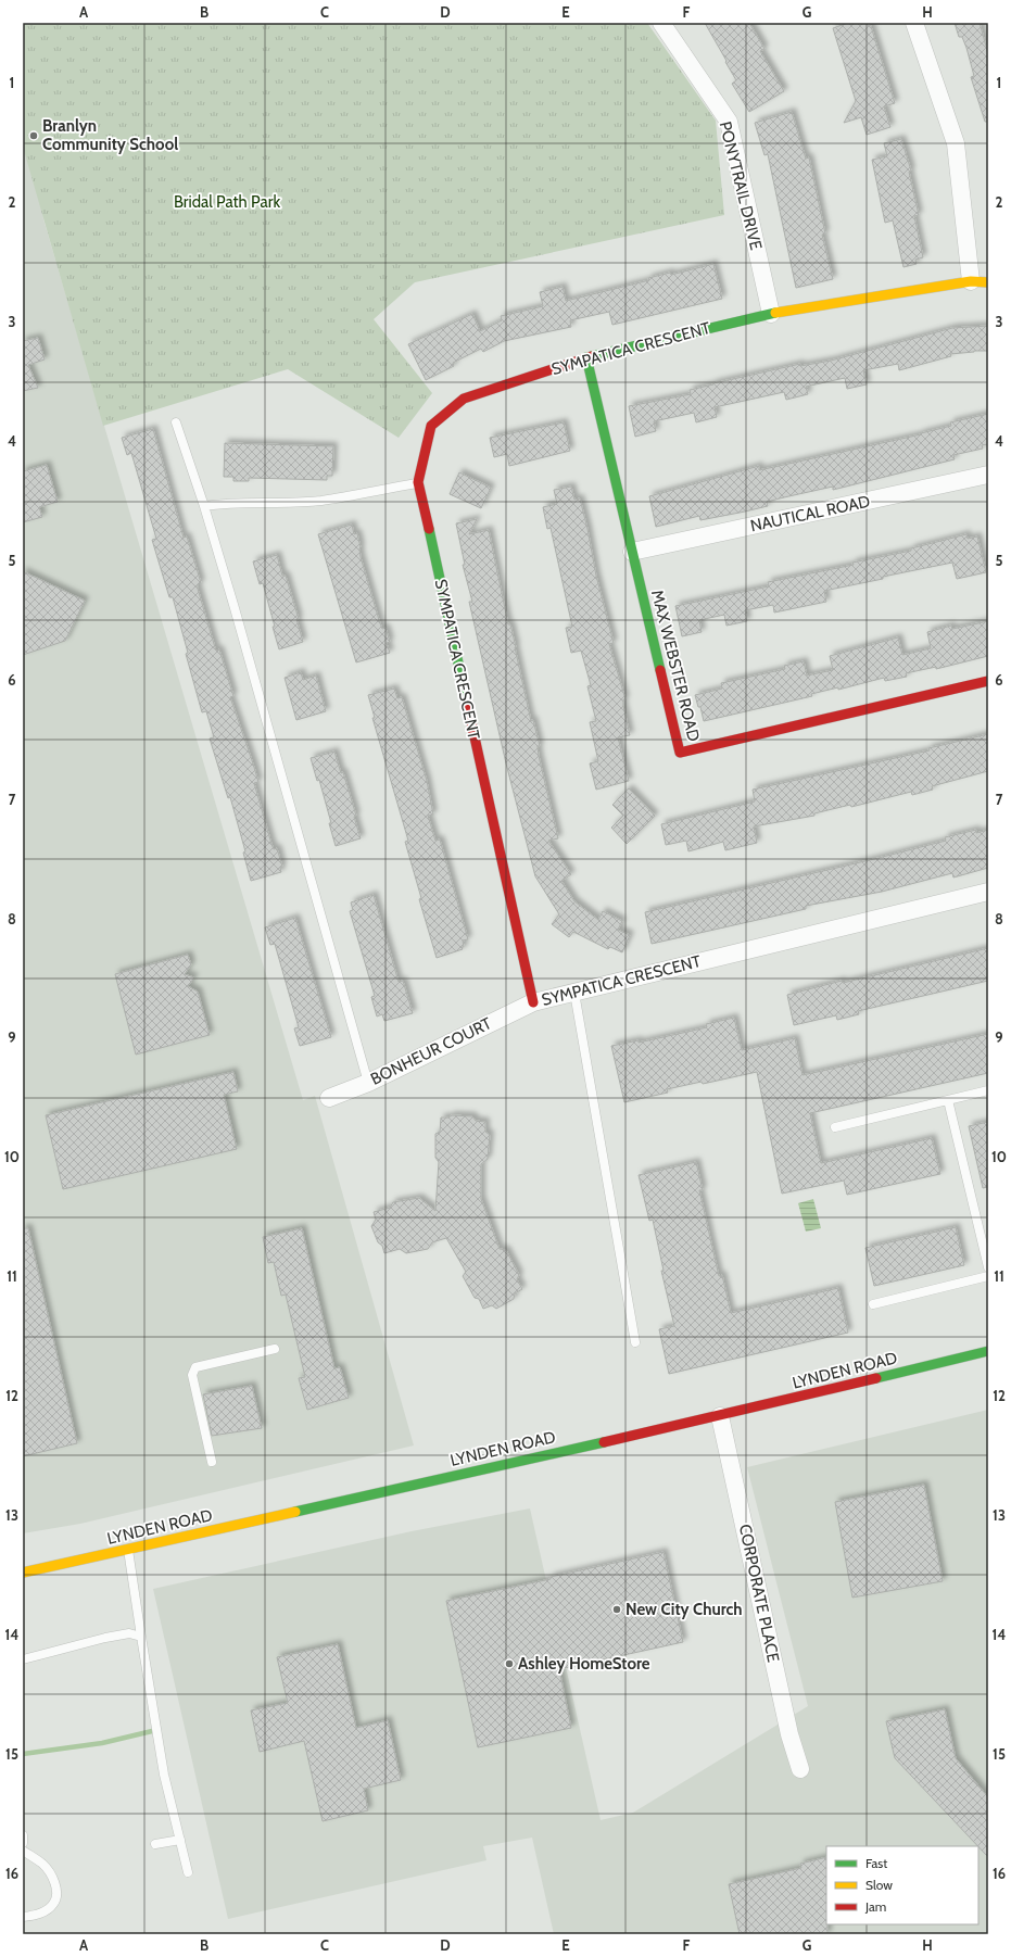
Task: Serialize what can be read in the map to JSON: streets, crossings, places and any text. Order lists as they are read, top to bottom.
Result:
{
  "streets": {
    "street": [
      "PONYTRAIL DRIVE",
      "SYMPATICA CRESCENT",
      "NAUTICAL ROAD",
      "MAX WEBSTER ROAD",
      "BONHEUR COURT",
      "LYNDEN ROAD",
      "CORPORATE PLACE"
    ]
  },
  "crossings": [
    ["PONYTRAIL DRIVE", "SYMPATICA CRESCENT"],
    ["SYMPATICA CRESCENT", "MAX WEBSTER ROAD"],
    ["SYMPATICA CRESCENT", "BONHEUR COURT"],
    ["NAUTICAL ROAD", "MAX WEBSTER ROAD"],
    ["LYNDEN ROAD", "CORPORATE PLACE"]
  ],
  "parks": ["Bridal Path Park"],
  "places": ["Branlyn Community School", "New City Church", "Ashley HomeStore"],
  "legend": ["Fast", "Slow", "Jam"],
  "grid": {
    "columns": [
      "A",
      "B",
      "C",
      "D",
      "E",
      "F",
      "G",
      "H"
    ],
    "rows": [
      "1",
      "2",
      "3",
      "4",
      "5",
      "6",
      "7",
      "8",
      "9",
      "10",
      "11",
      "12",
      "13",
      "14",
      "15",
      "16"
    ]
  }
}
